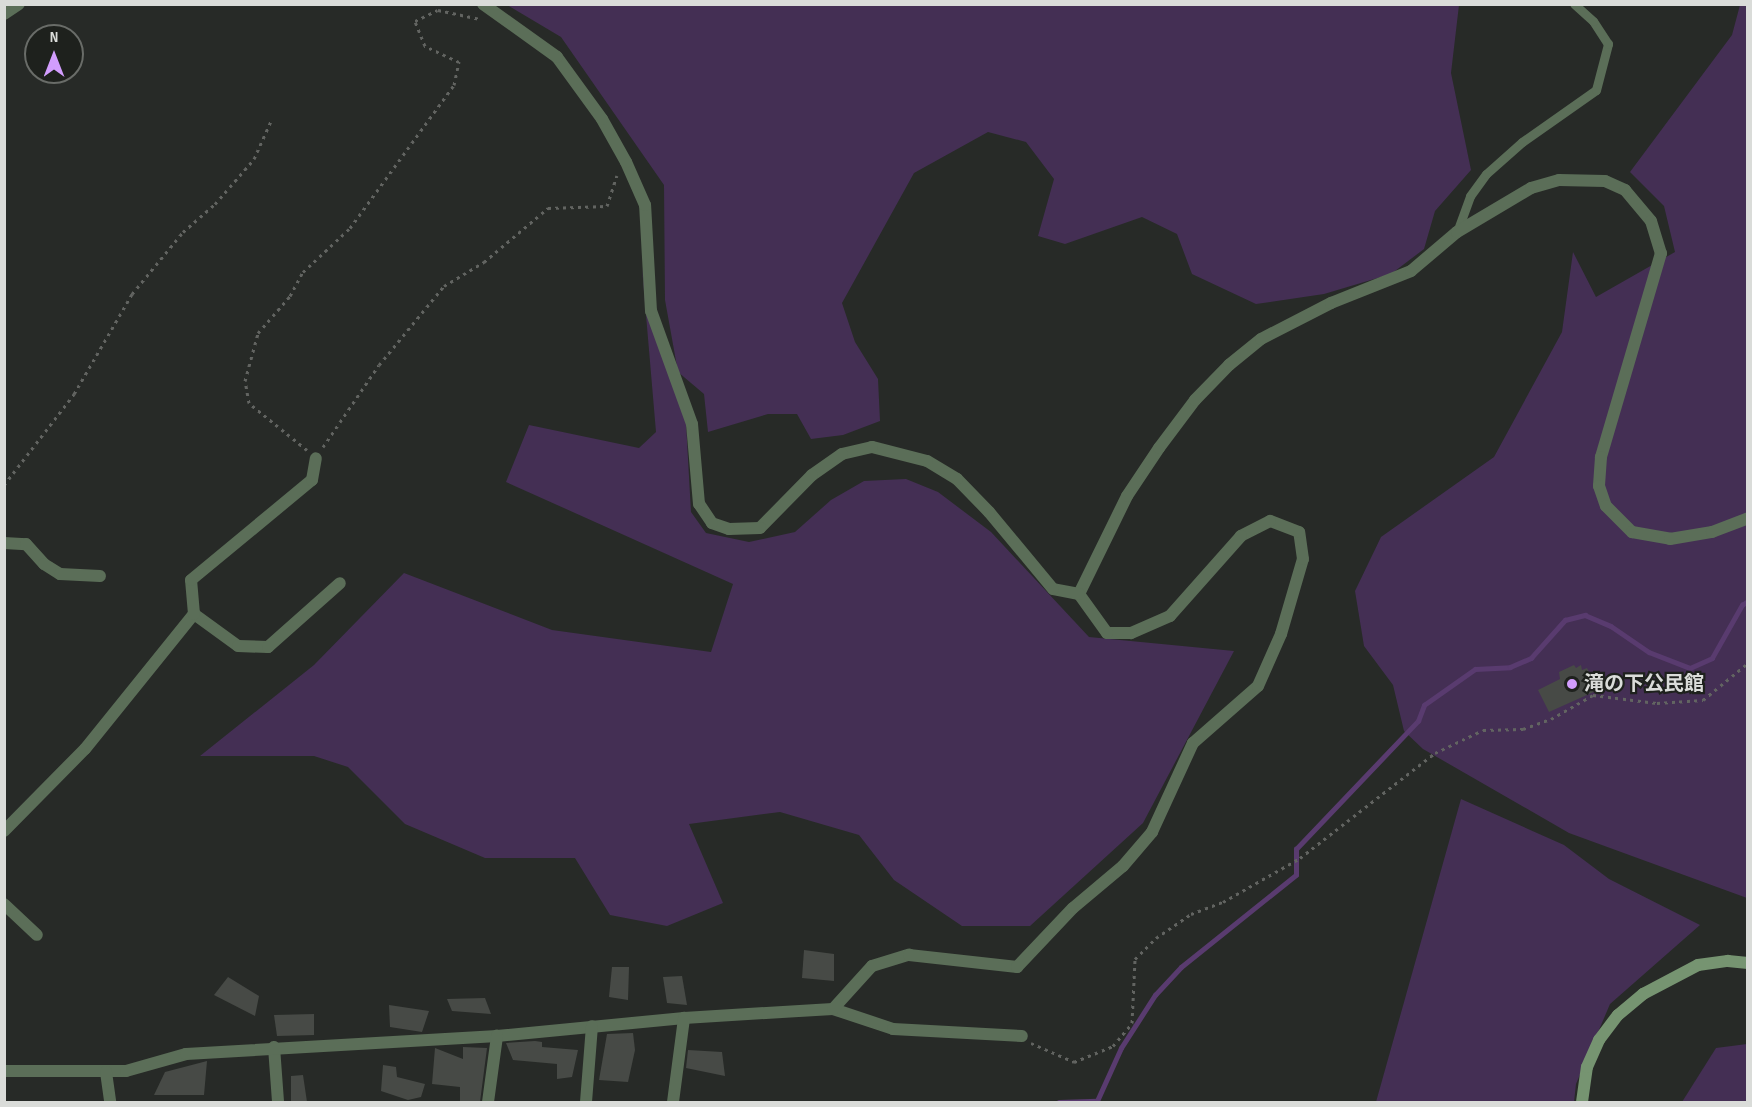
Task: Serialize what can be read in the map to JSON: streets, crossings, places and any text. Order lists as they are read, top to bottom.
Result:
{
  "places": ["滝の下公民館"],
  "north": "top"
}
